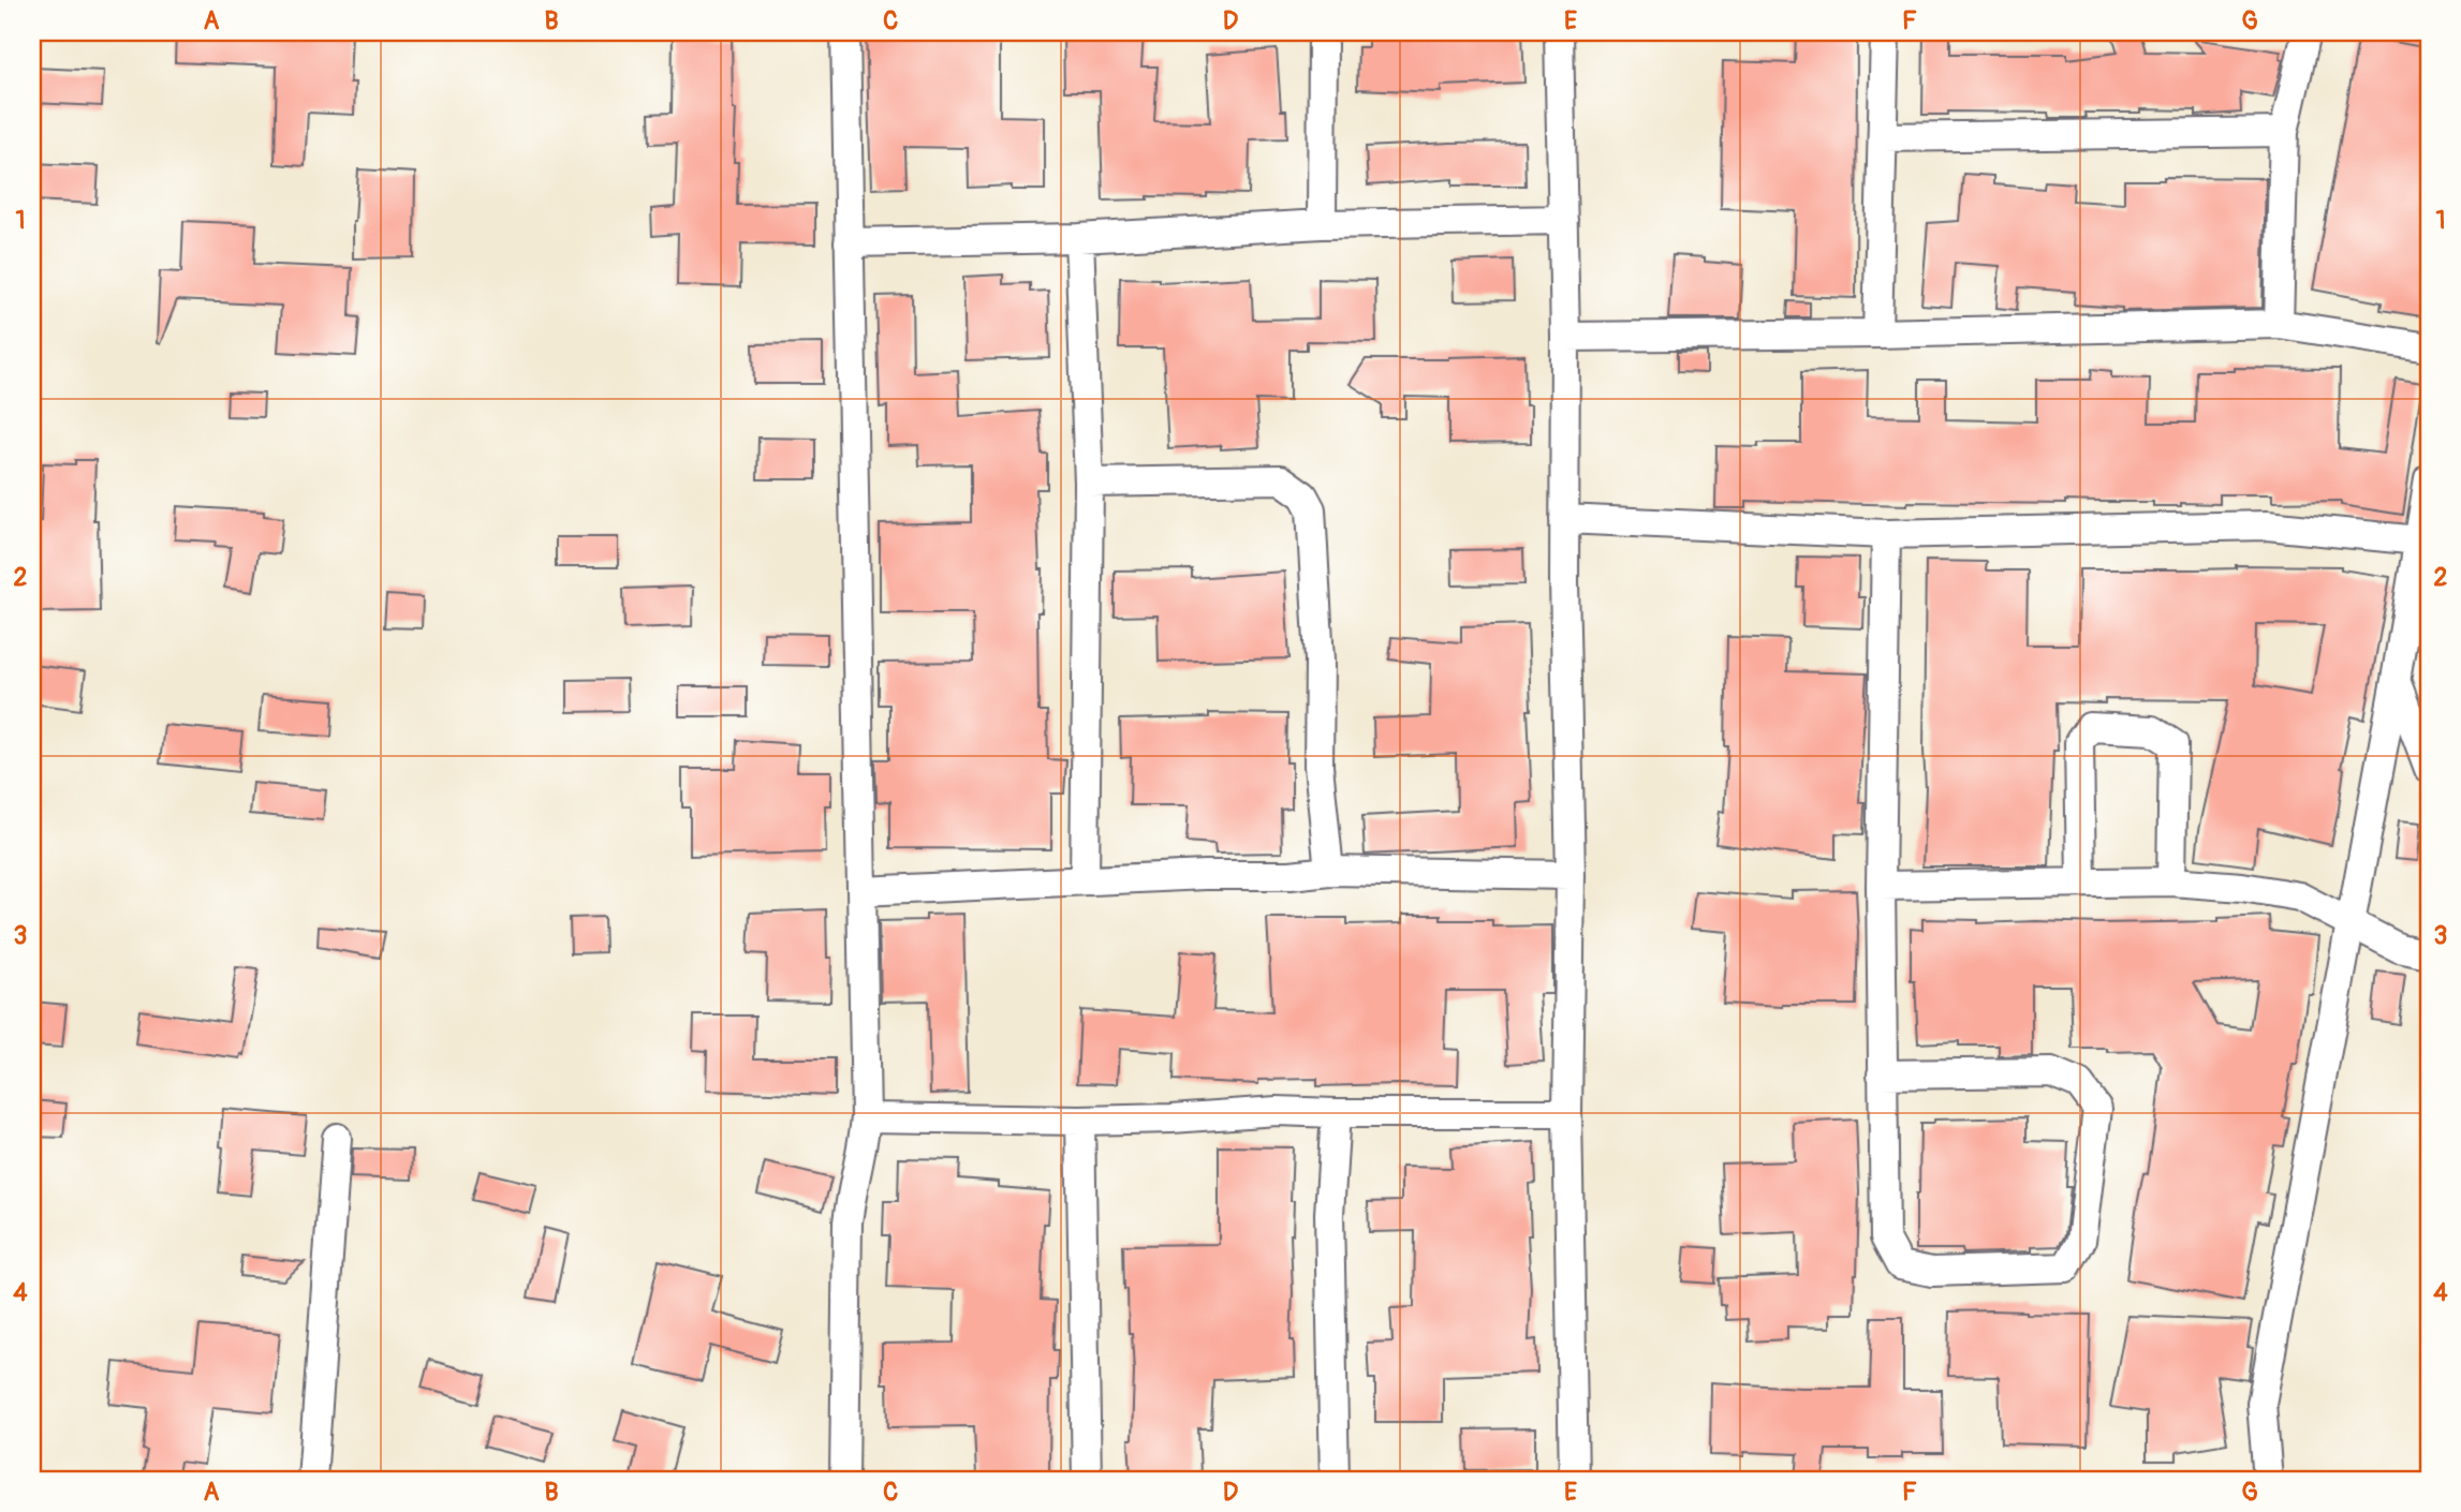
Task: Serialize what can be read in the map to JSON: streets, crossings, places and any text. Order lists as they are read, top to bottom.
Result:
{
  "grid": {
    "columns": [
      "A",
      "B",
      "C",
      "D",
      "E",
      "F",
      "G"
    ],
    "rows": [
      "1",
      "2",
      "3",
      "4"
    ]
  }
}
